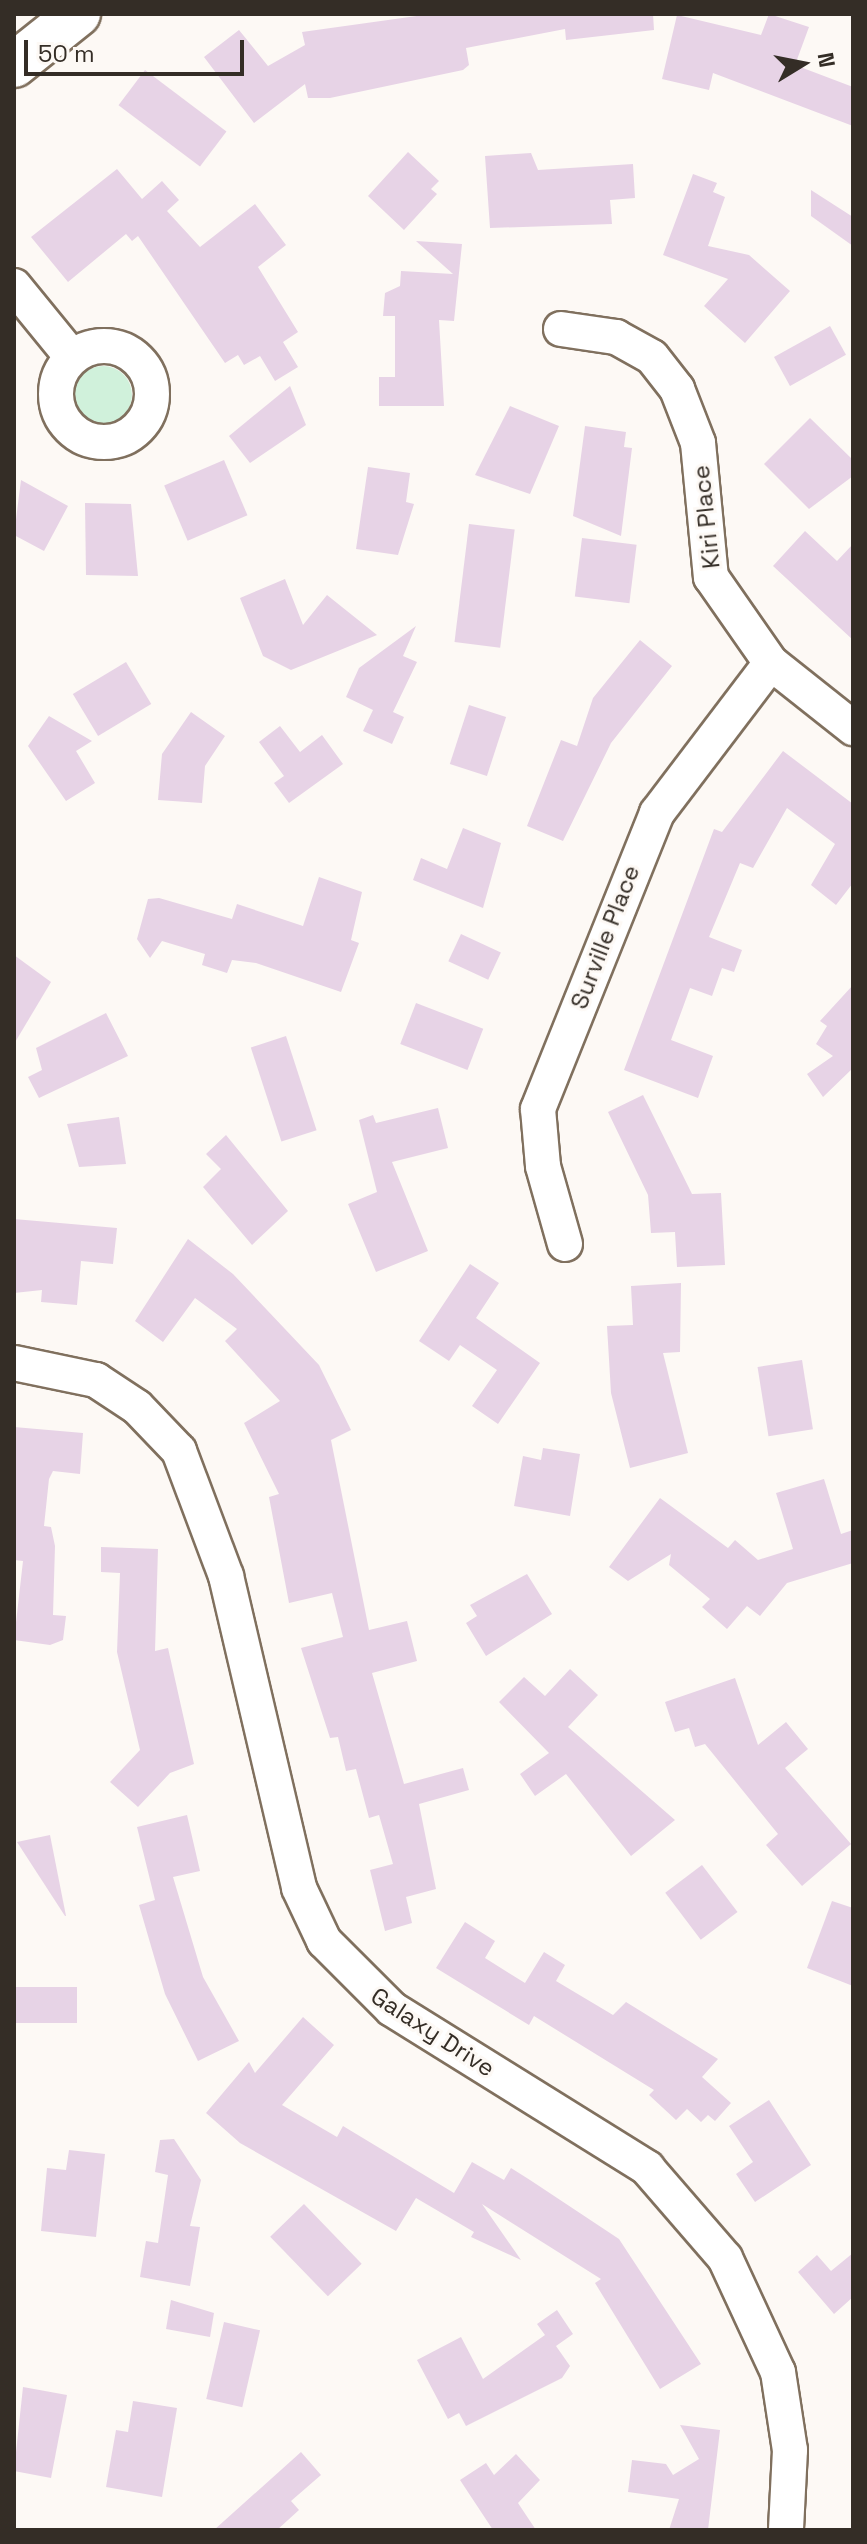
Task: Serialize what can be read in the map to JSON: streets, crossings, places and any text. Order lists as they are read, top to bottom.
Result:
{
  "streets": {
    "street": ["Kiri Place", "Surville Place", "Galaxy Drive"]
  },
  "crossings": [
    ["Kiri Place", "Surville Place"]
  ],
  "scale_bar": "50 m",
  "north": "right"
}
